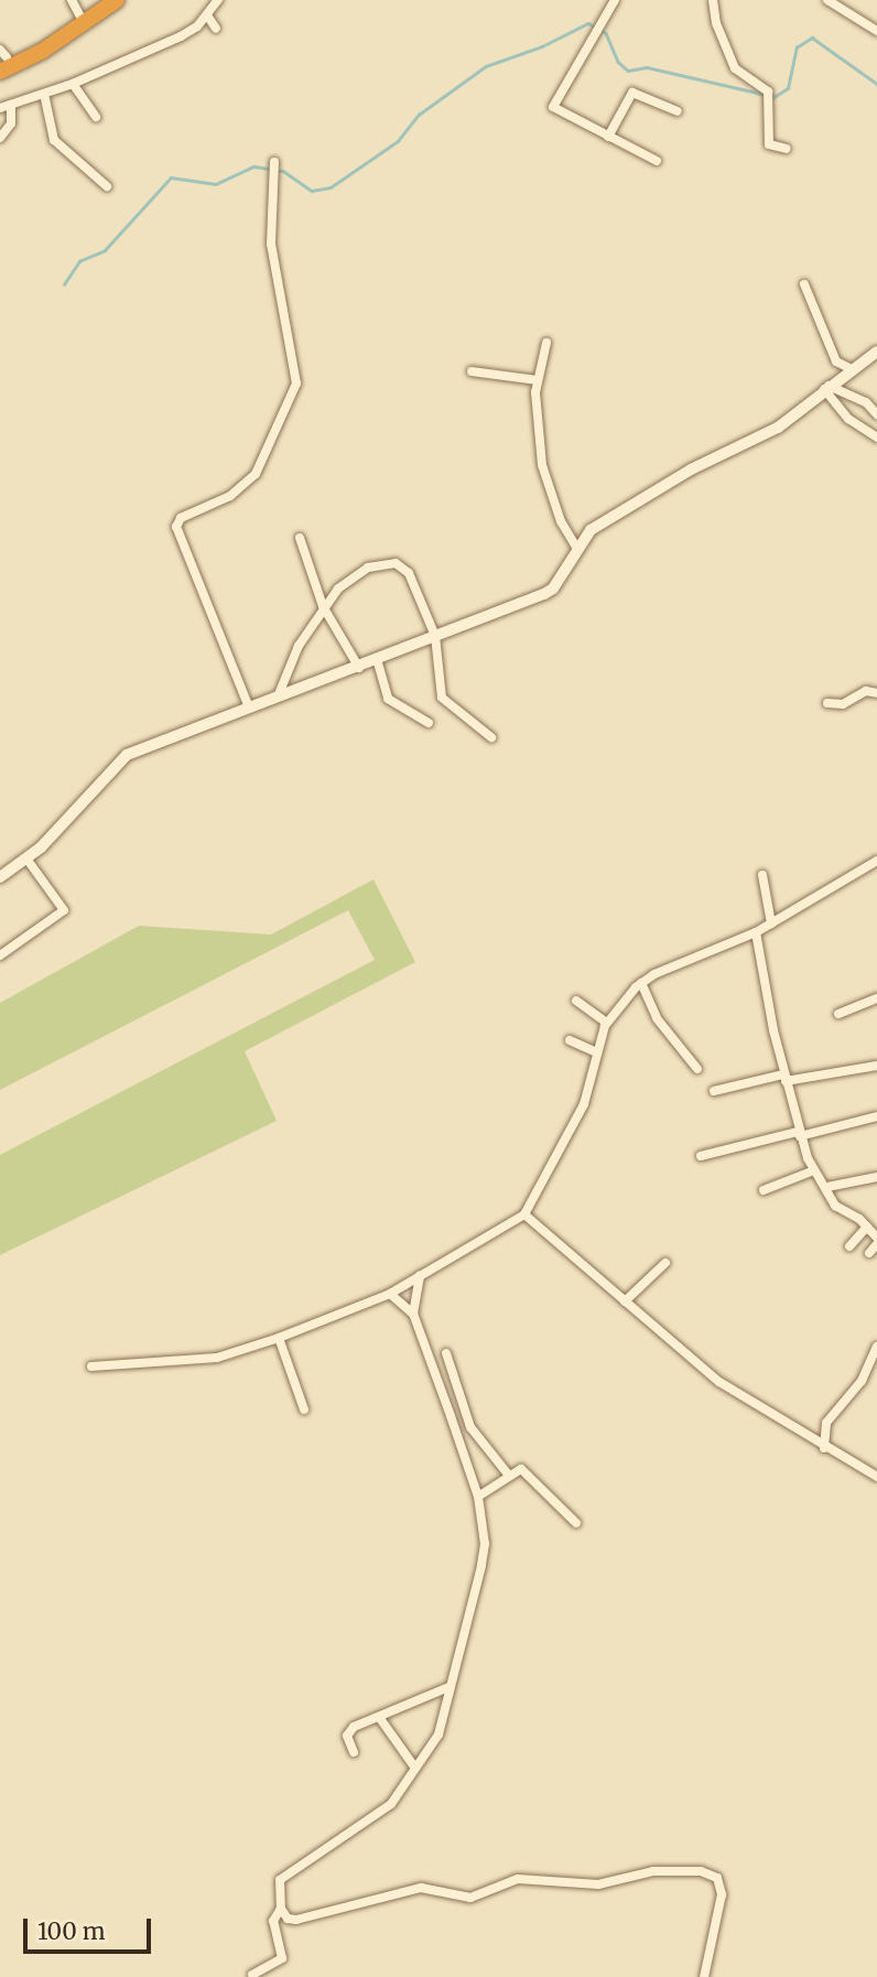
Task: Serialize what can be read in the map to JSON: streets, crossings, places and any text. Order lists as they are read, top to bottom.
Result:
{
  "scale_bar": "100 m"
}
